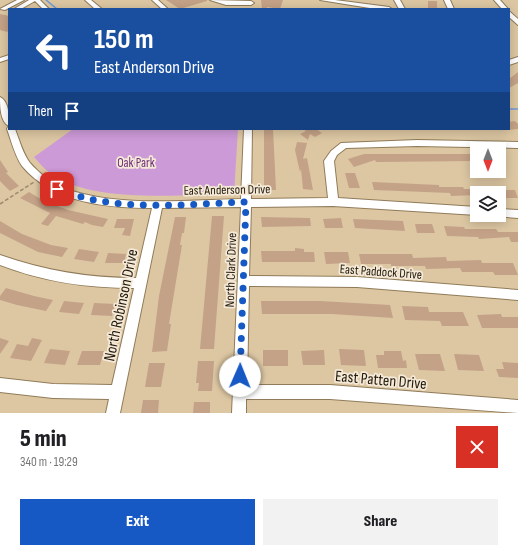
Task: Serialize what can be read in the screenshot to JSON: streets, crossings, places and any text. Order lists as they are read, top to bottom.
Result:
{
  "streets": {
    "street": [
      "East Anderson Drive",
      "North Clark Drive",
      "East Paddock Drive",
      "North Robinson Drive",
      "East Patten Drive"
    ]
  },
  "crossings": [
    ["East Anderson Drive", "North Clark Drive"],
    ["East Anderson Drive", "North Robinson Drive"],
    ["North Clark Drive", "East Paddock Drive"],
    ["North Clark Drive", "East Patten Drive"]
  ],
  "parks": ["Oak Park"],
  "north": "bottom",
  "page": {
    "turn": ["150 m", "East Anderson Drive"],
    "then": "Then",
    "heading": ["5 min", "340 m · 19:29"],
    "buttons": ["Exit", "Share"]
  }
}
